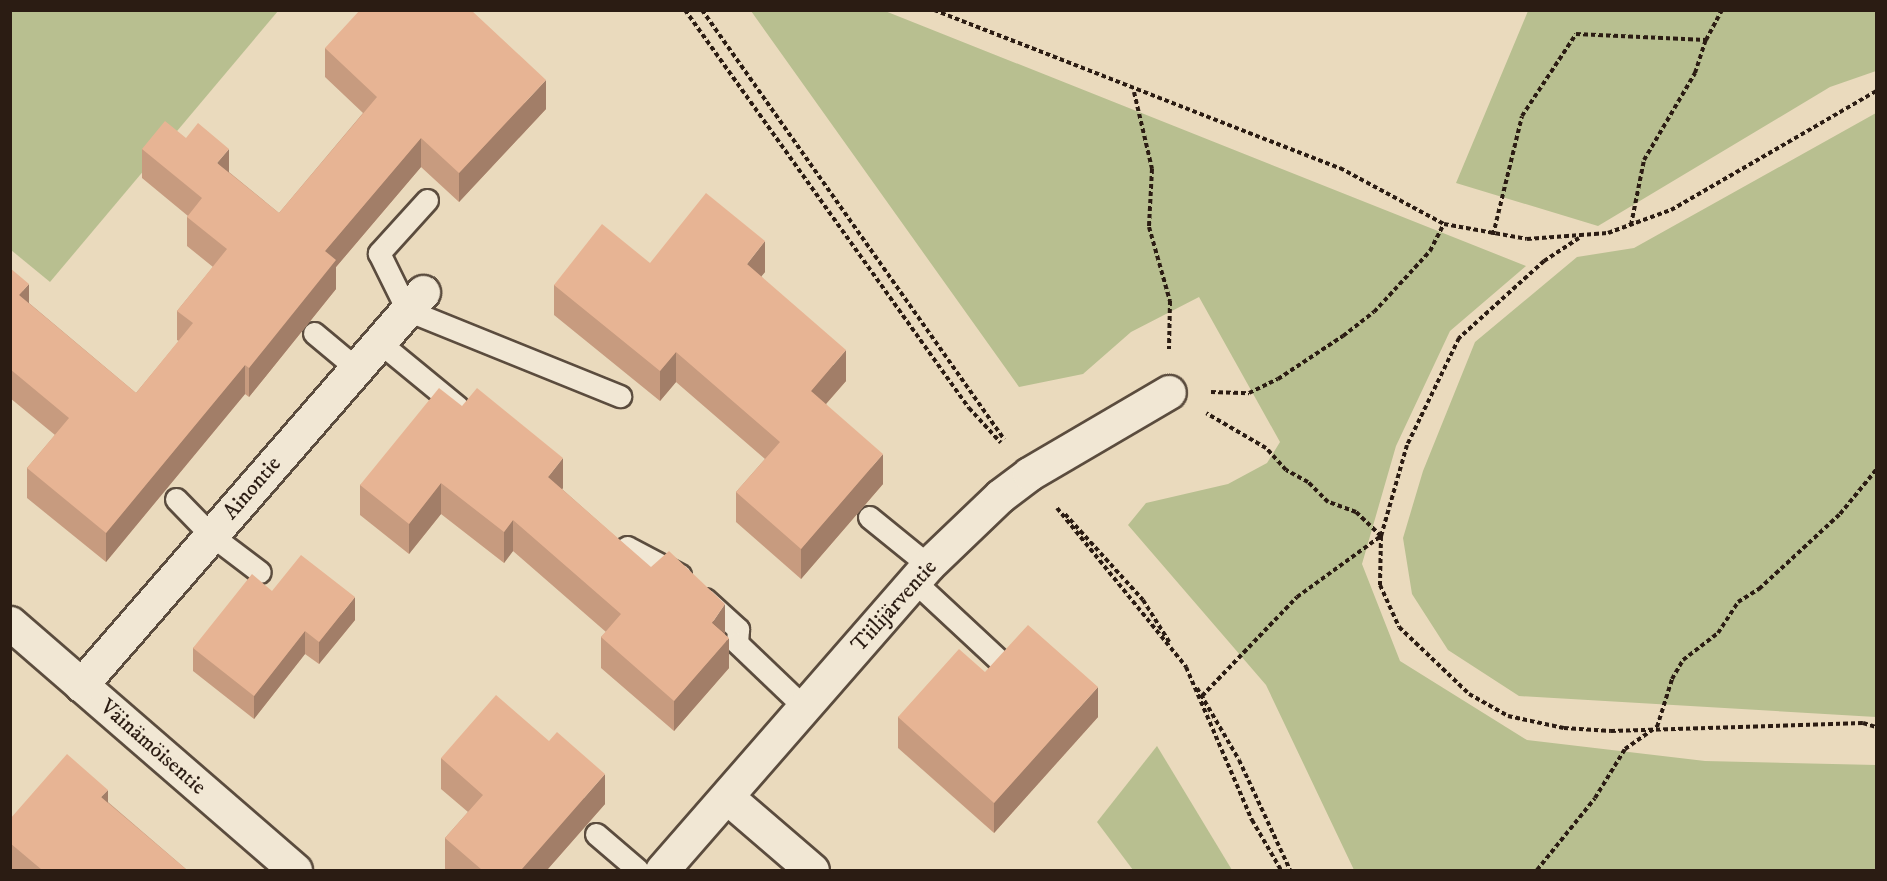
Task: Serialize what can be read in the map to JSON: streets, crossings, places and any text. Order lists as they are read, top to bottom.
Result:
{
  "streets": {
    "street": ["Ainontie", "Tiilijärventie", "Väinämöisentie"]
  },
  "crossings": [
    ["Ainontie", "Väinämöisentie"]
  ]
}
